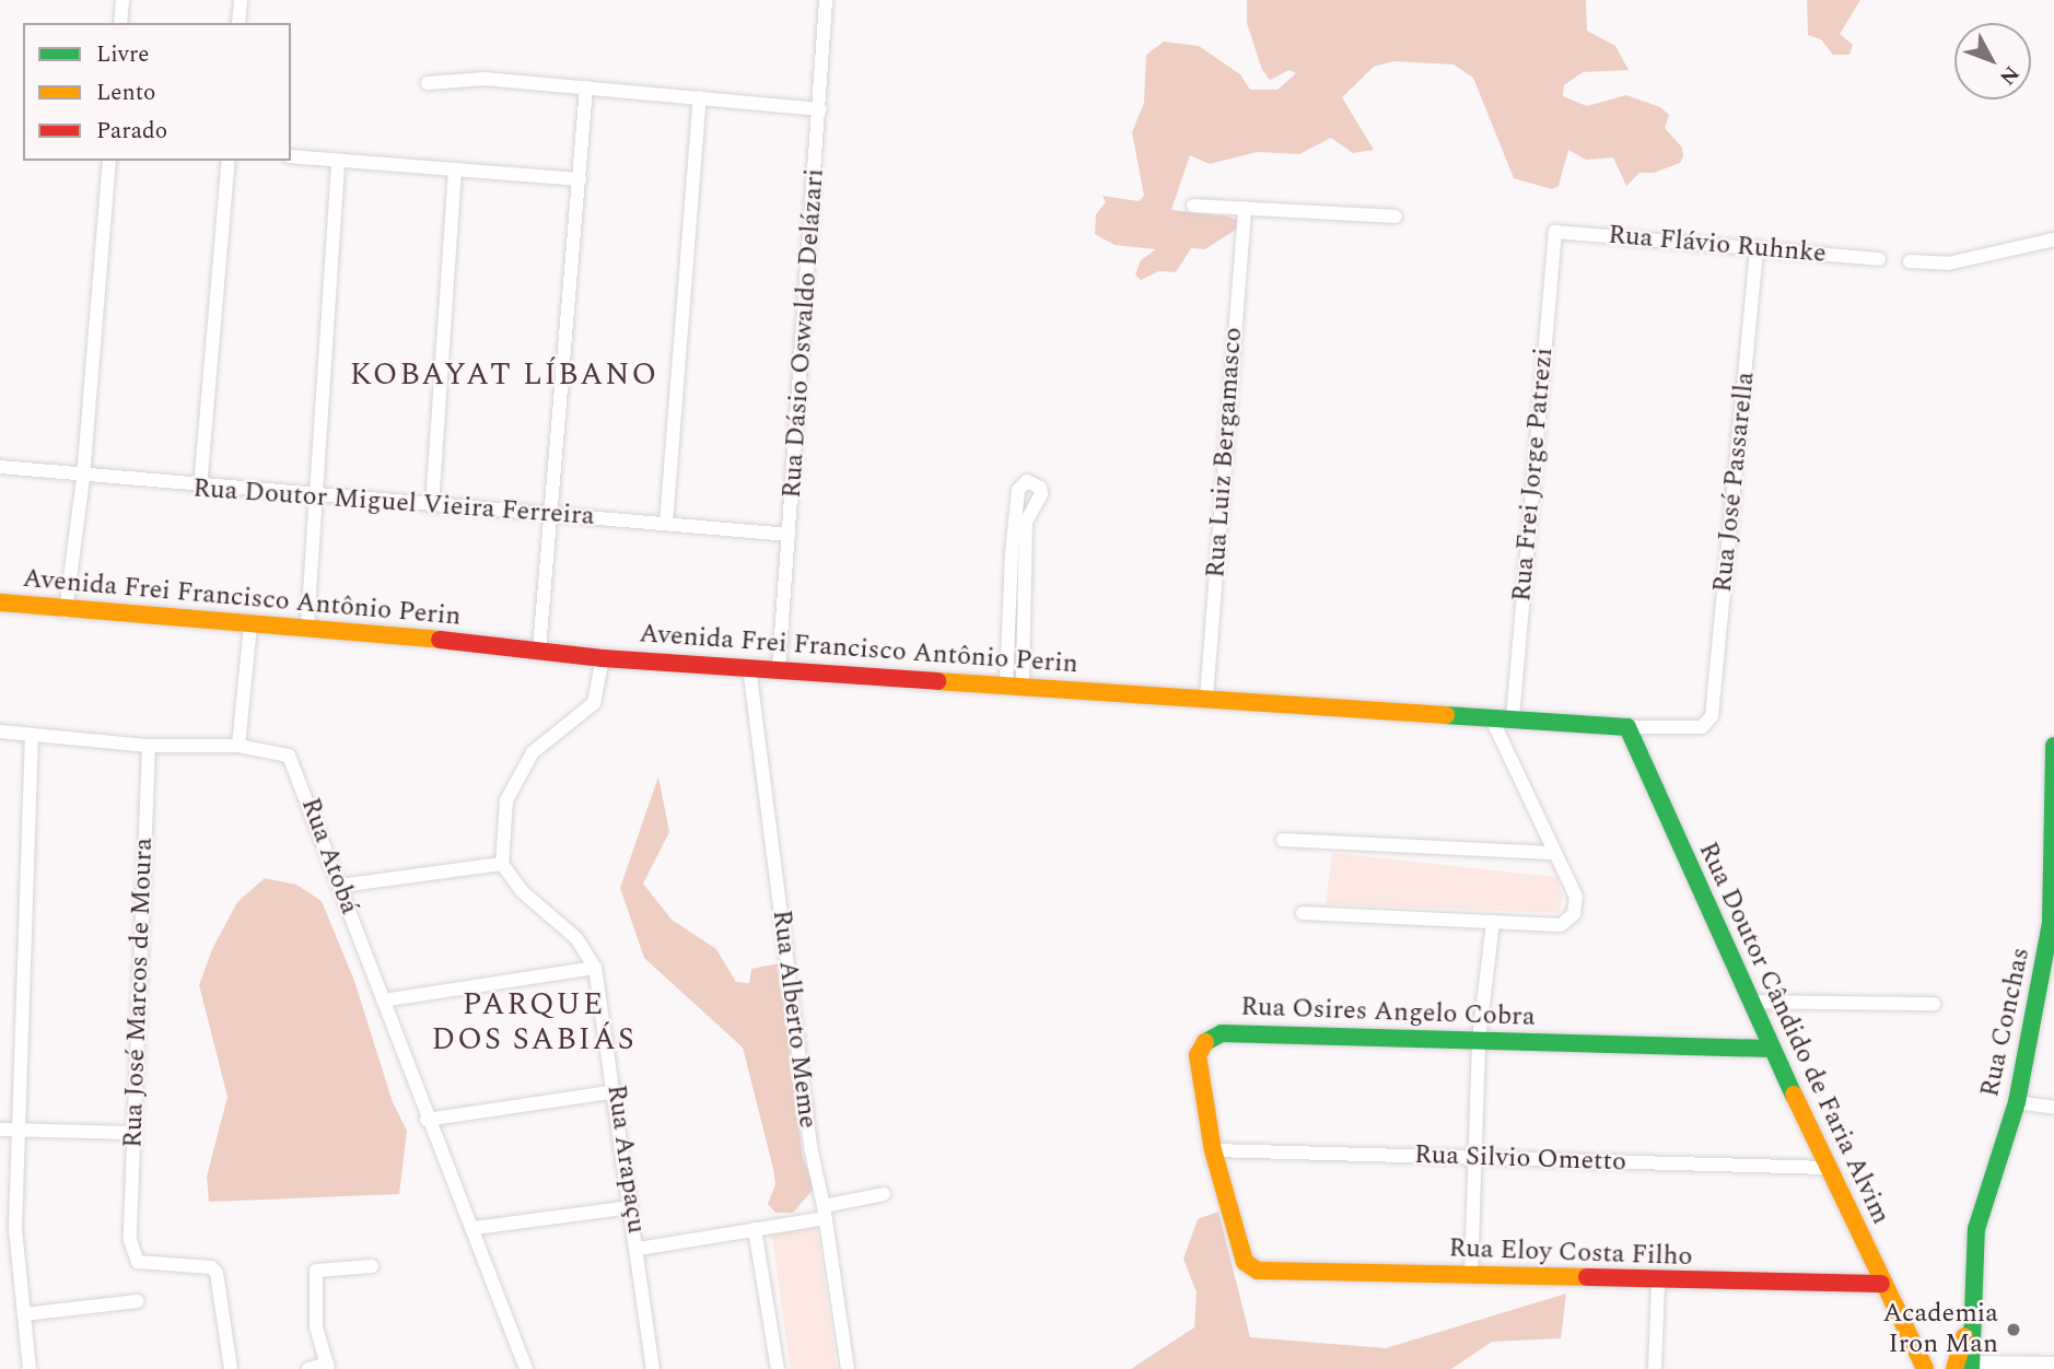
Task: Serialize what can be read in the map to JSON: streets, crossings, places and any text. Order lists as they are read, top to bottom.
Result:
{
  "streets": {
    "street": [
      "Rua Flávio Ruhnke",
      "Rua Dásio Oswaldo Delázari",
      "Rua Luiz Bergamasco",
      "Rua Frei Jorge Patrezi",
      "Rua José Passarella",
      "Rua Doutor Miguel Vieira Ferreira",
      "Avenida Frei Francisco Antônio Perin",
      "Rua Atobá",
      "Rua José Marcos de Moura",
      "Rua Osires Angelo Cobra",
      "Rua Alberto Meme",
      "Rua Conchas",
      "Rua Doutor Cândido de Faria Alvim",
      "Rua Arapaçu",
      "Rua Silvio Ometto",
      "Rua Eloy Costa Filho"
    ]
  },
  "crossings": [
    ["Rua Flávio Ruhnke", "Rua Frei Jorge Patrezi"],
    ["Rua Flávio Ruhnke", "Rua José Passarella"],
    ["Rua Dásio Oswaldo Delázari", "Rua Doutor Miguel Vieira Ferreira"],
    ["Rua Dásio Oswaldo Delázari", "Avenida Frei Francisco Antônio Perin"],
    ["Rua Luiz Bergamasco", "Avenida Frei Francisco Antônio Perin"],
    ["Rua Frei Jorge Patrezi", "Avenida Frei Francisco Antônio Perin"],
    ["Rua José Passarella", "Avenida Frei Francisco Antônio Perin"],
    ["Avenida Frei Francisco Antônio Perin", "Rua Alberto Meme"],
    ["Avenida Frei Francisco Antônio Perin", "Rua Doutor Cândido de Faria Alvim"],
    ["Rua Atobá", "Rua José Marcos de Moura"],
    ["Rua Osires Angelo Cobra", "Rua Doutor Cândido de Faria Alvim"],
    ["Rua Osires Angelo Cobra", "Rua Silvio Ometto"],
    ["Rua Osires Angelo Cobra", "Rua Eloy Costa Filho"],
    ["Rua Doutor Cândido de Faria Alvim", "Rua Silvio Ometto"],
    ["Rua Doutor Cândido de Faria Alvim", "Rua Eloy Costa Filho"]
  ],
  "districts": ["KOBAYAT LÍBANO", "PARQUE DOS SABIÁS"],
  "places": ["Academia Iron Man"],
  "legend": ["Livre", "Lento", "Parado"],
  "north": "bottom right"
}
